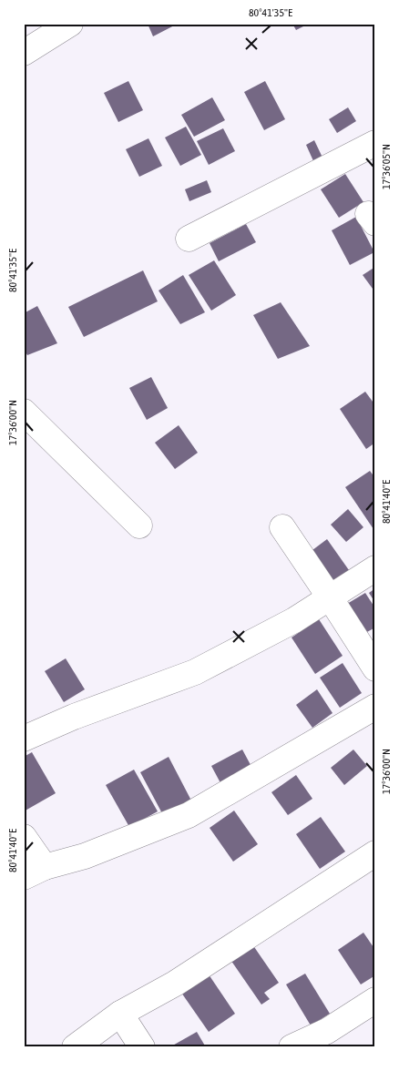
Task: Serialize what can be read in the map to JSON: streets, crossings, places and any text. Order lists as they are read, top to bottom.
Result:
{
  "coordinates": [
    "80°41'35\"E",
    "17°36'05\"N",
    "17°36'00\"N",
    "80°41'40\"E"
  ]
}
